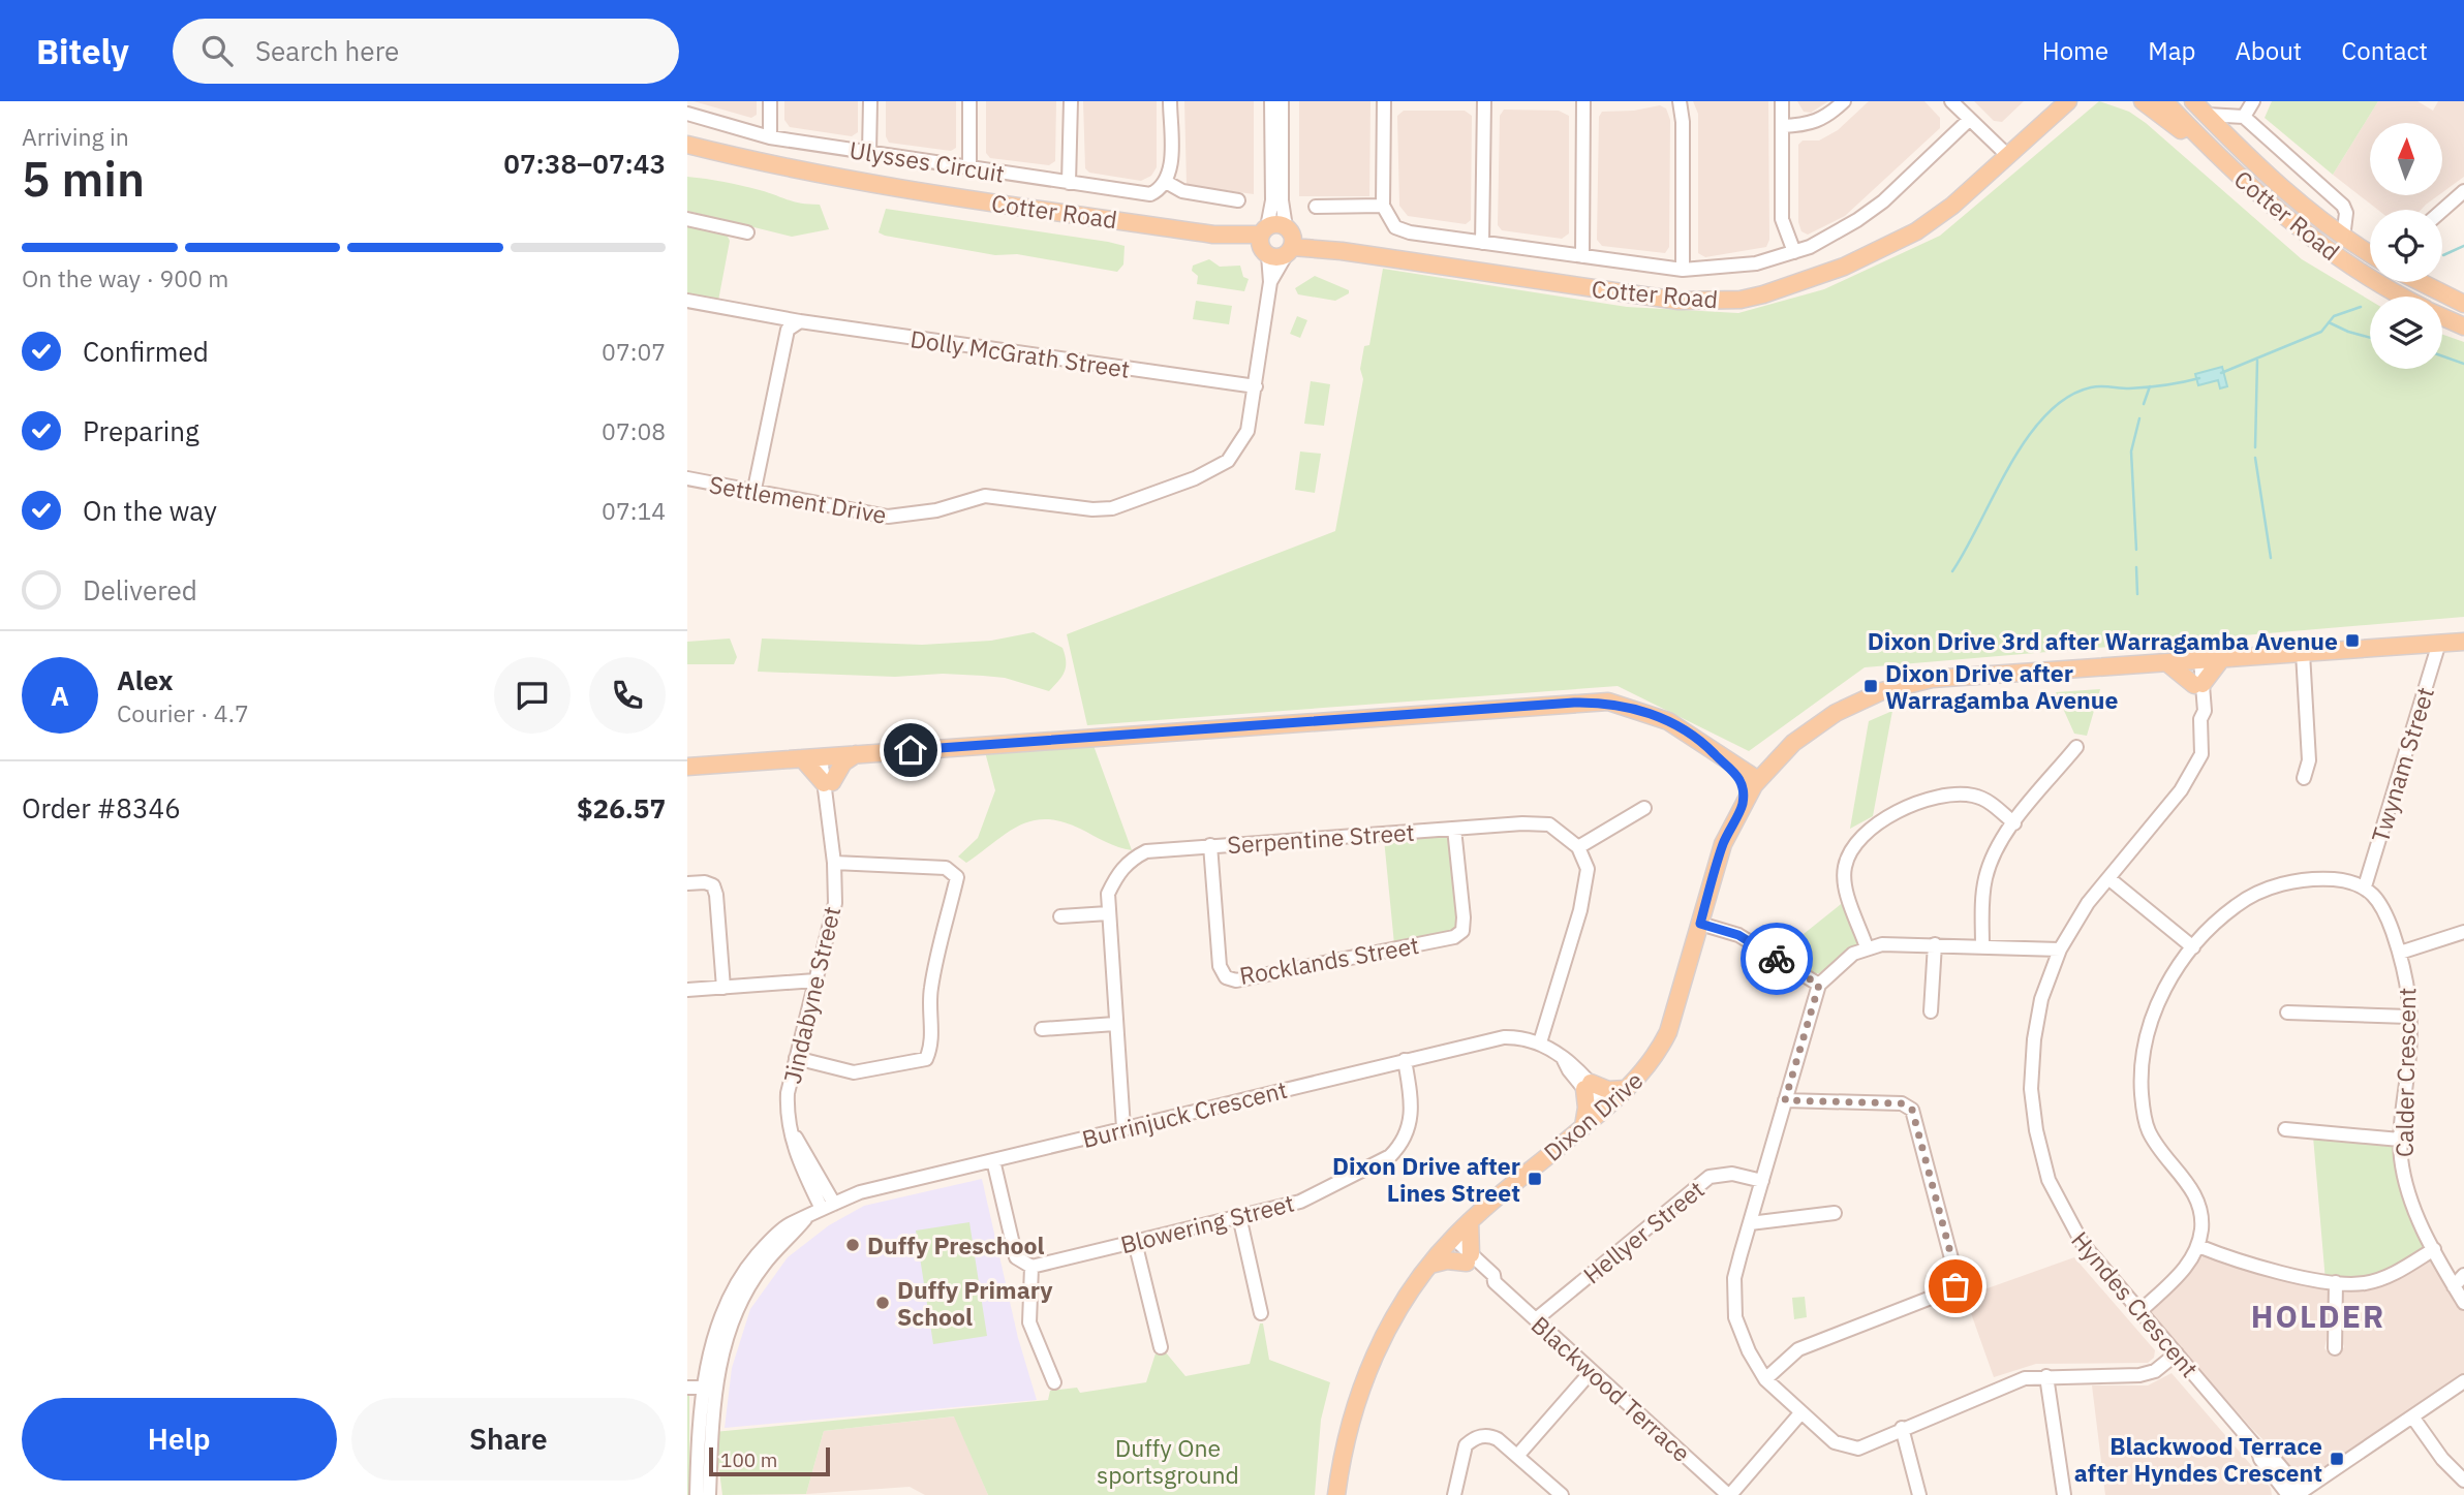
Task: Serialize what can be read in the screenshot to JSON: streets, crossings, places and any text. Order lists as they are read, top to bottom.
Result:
{
  "streets": {
    "main road": ["Cotter Road", "Dixon Drive"],
    "street": [
      "Ulysses Circuit",
      "Dolly McGrath Street",
      "Settlement Drive",
      "Twynam Street",
      "Serpentine Street",
      "Rocklands Street",
      "Jindabyne Street",
      "Calder Crescent",
      "Burrinjuck Crescent",
      "Blowering Street",
      "Hellyer Street",
      "Hyndes Crescent",
      "Blackwood Terrace"
    ]
  },
  "crossings": [
    ["Cotter Road", "Settlement Drive"],
    ["Dolly McGrath Street", "Settlement Drive"],
    ["Twynam Street", "Calder Crescent"],
    ["Twynam Street", "Dixon Drive"],
    ["Serpentine Street", "Rocklands Street"],
    ["Serpentine Street", "Burrinjuck Crescent"],
    ["Jindabyne Street", "Burrinjuck Crescent"],
    ["Burrinjuck Crescent", "Dixon Drive"],
    ["Burrinjuck Crescent", "Blowering Street"],
    ["Dixon Drive", "Hyndes Crescent"],
    ["Dixon Drive", "Blackwood Terrace"],
    ["Hellyer Street", "Blackwood Terrace"]
  ],
  "districts": ["HOLDER"],
  "parks": ["Duffy One sportsground"],
  "places": {
    "transit": [
      "Dixon Drive 3rd after Warragamba Avenue",
      "Dixon Drive after Warragamba Avenue",
      "Dixon Drive after Lines Street",
      "Blackwood Terrace after Hyndes Crescent"
    ],
    "other": ["Duffy Preschool", "Duffy Primary School"]
  },
  "scale_bar": "100 m",
  "north": "top",
  "page": {
    "header": "Bitely",
    "search": "Search here",
    "nav": [
      "Home",
      "Map",
      "About",
      "Contact"
    ],
    "heading": ["5 min", "Arriving in", "07:38–07:43"],
    "panel": [
      "Alex",
      "Courier · 4.7",
      "Order #8346",
      "$26.57"
    ],
    "bar": "On the way · 900 m",
    "list": [
      ["Confirmed", "07:07"],
      ["Preparing", "07:08"],
      ["On the way", "07:14"],
      "Delivered"
    ],
    "round": "A",
    "buttons": ["Help", "Share"],
    "scale": "100 m"
  }
}
